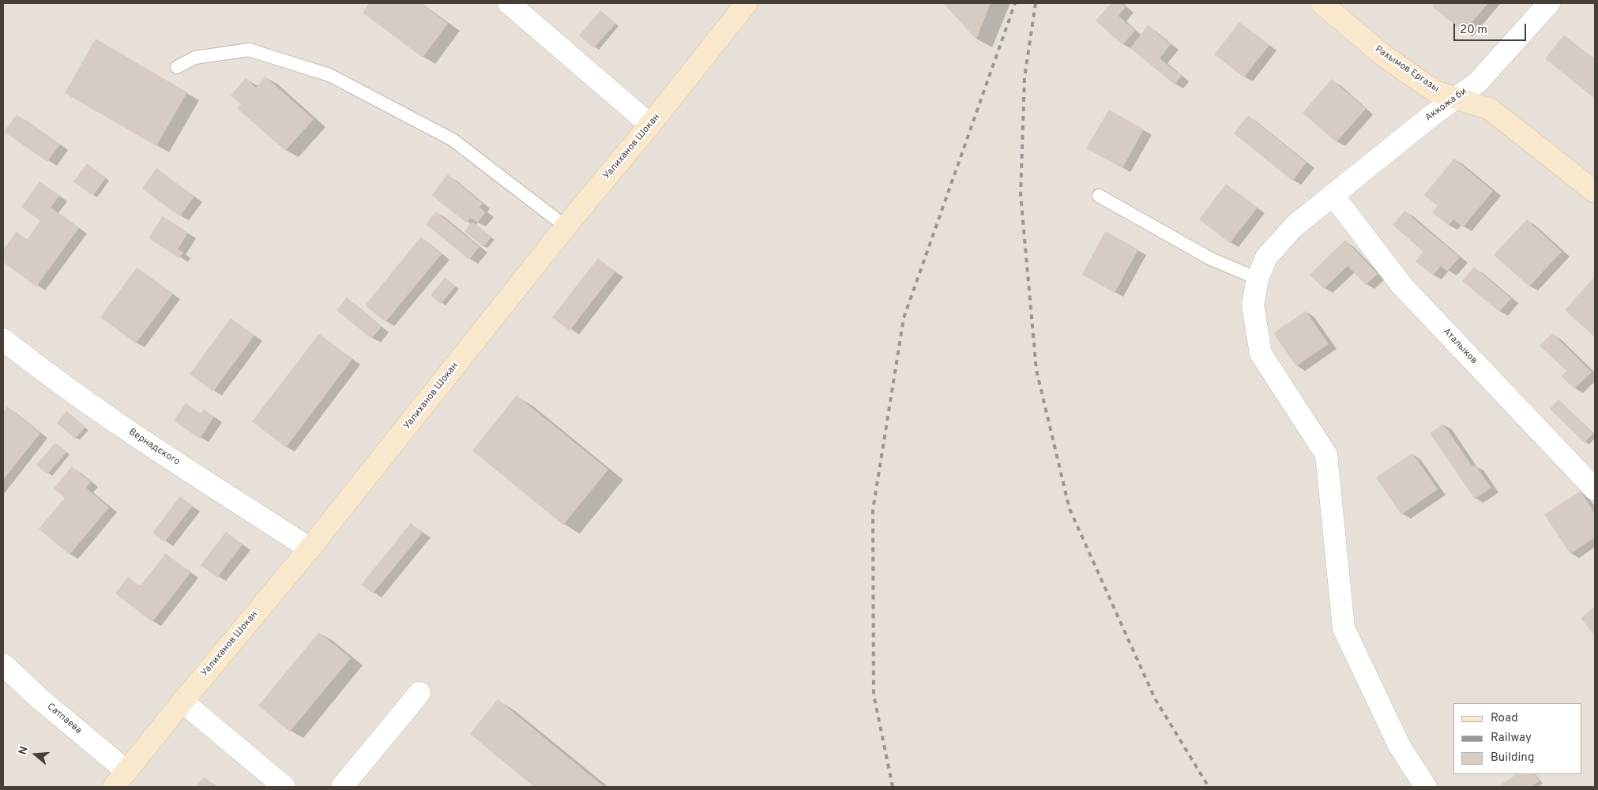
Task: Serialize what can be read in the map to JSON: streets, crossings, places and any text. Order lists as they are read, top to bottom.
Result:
{
  "streets": {
    "street": [
      "Рахымов Ергазы",
      "Аккожа би",
      "Уалиханов Шокан",
      "Аталыков",
      "Вернадского",
      "Сатпаева"
    ]
  },
  "crossings": [
    ["Рахымов Ергазы", "Аккожа би"],
    ["Аккожа би", "Аталыков"],
    ["Уалиханов Шокан", "Вернадского"],
    ["Уалиханов Шокан", "Сатпаева"]
  ],
  "legend": ["Road", "Railway", "Building"],
  "scale_bar": "20 m",
  "north": "left"
}
